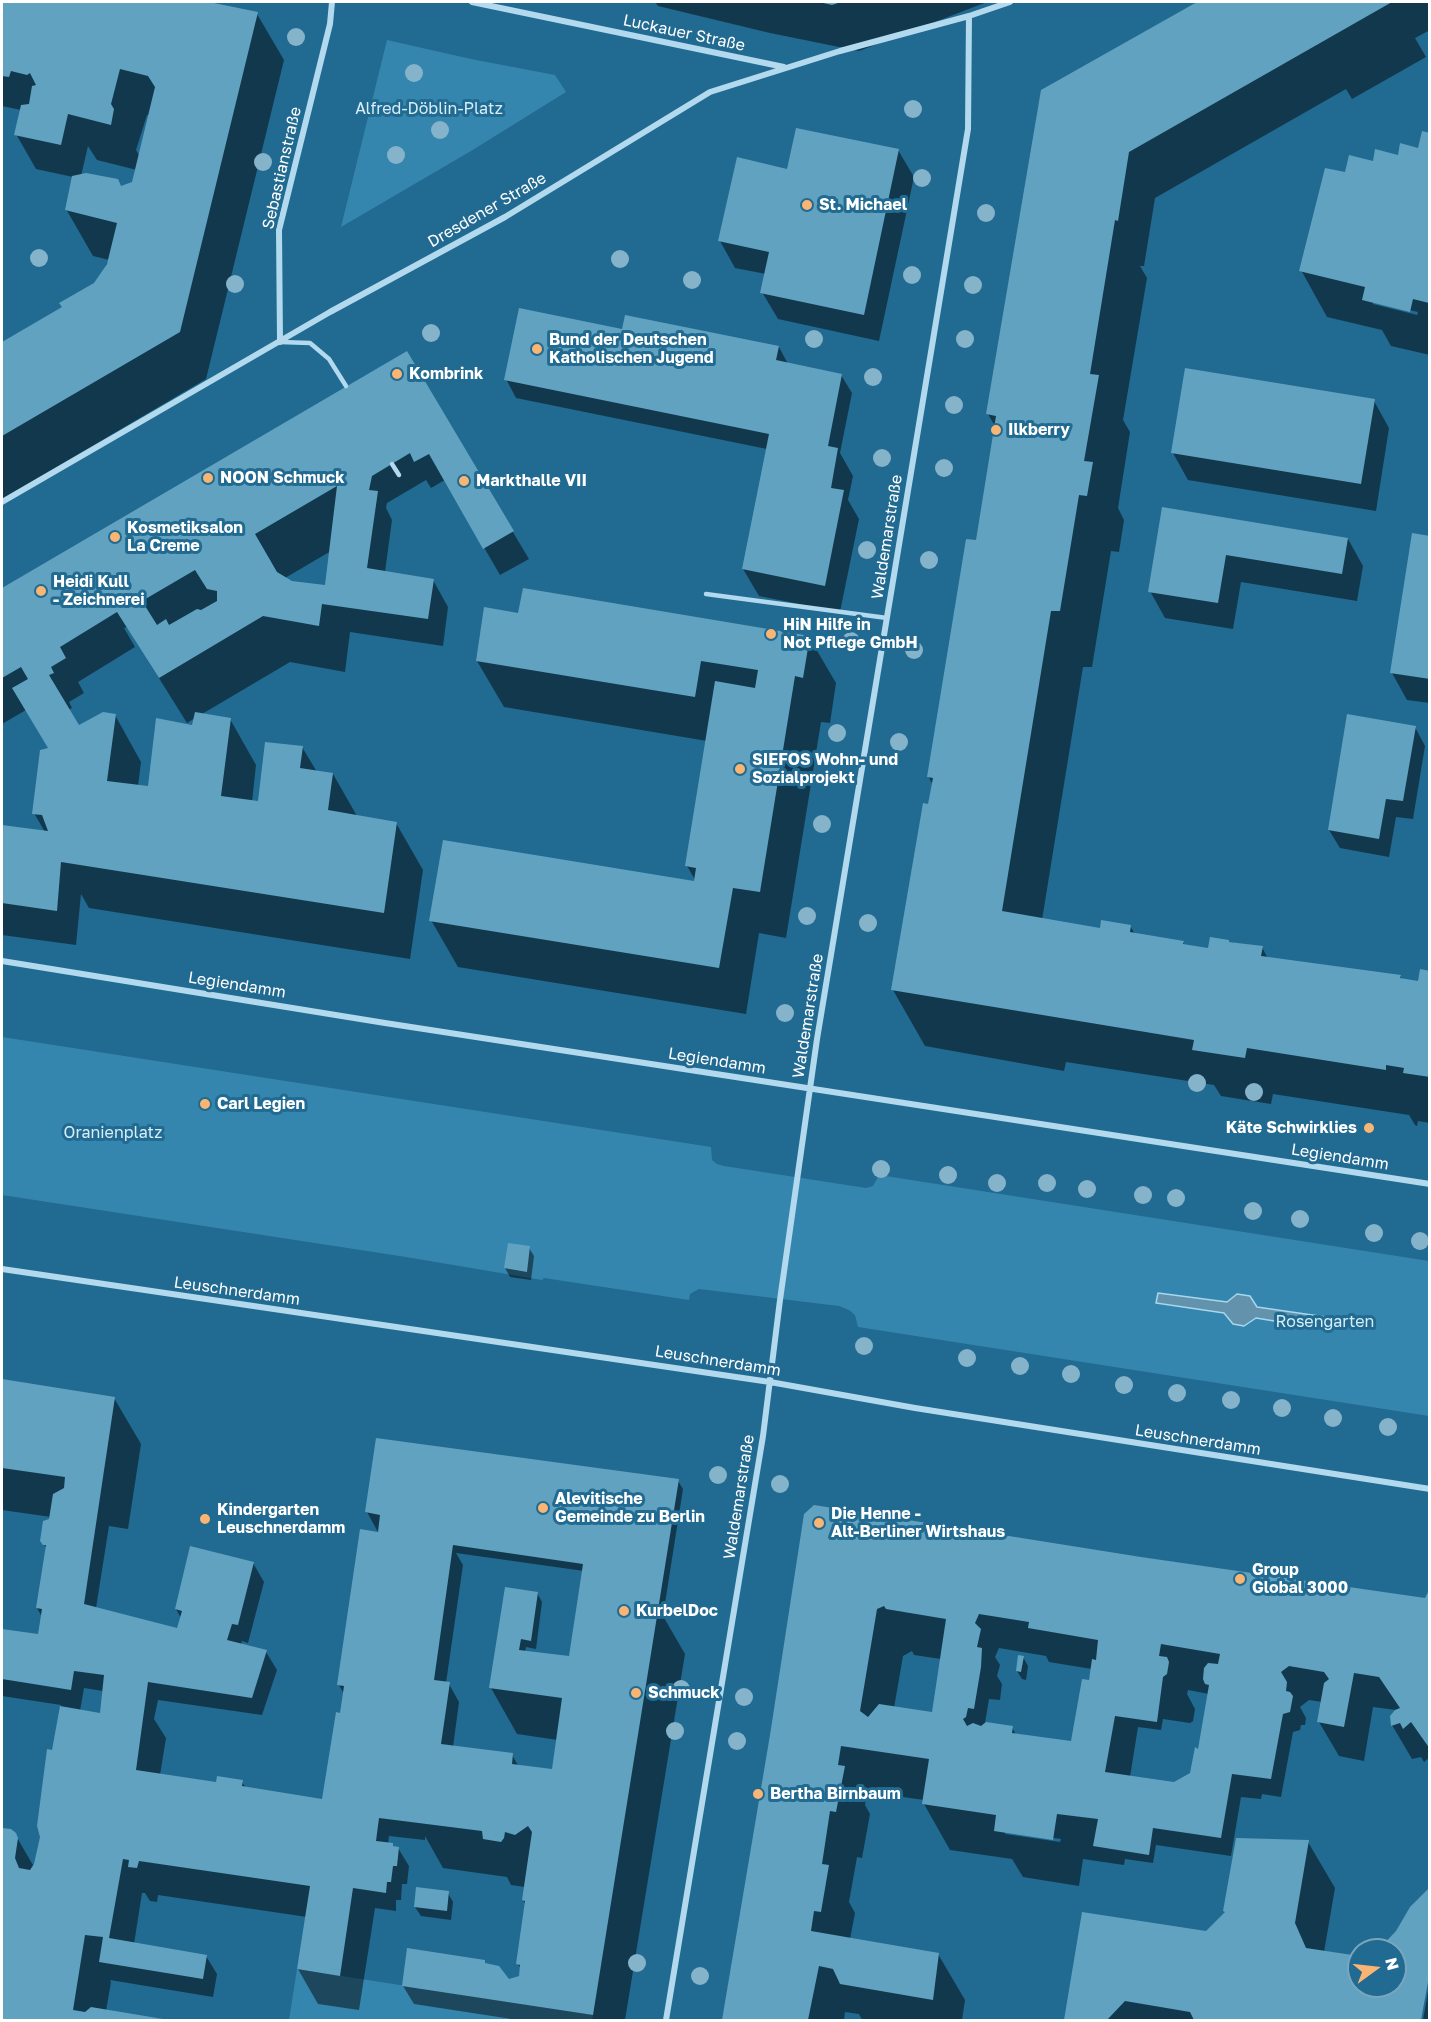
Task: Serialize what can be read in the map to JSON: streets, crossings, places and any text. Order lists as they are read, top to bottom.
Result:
{
  "streets": {
    "street": [
      "Luckauer Straße",
      "Sebastianstraße",
      "Dresdener Straße",
      "Waldemarstraße",
      "Legiendamm",
      "Leuschnerdamm"
    ]
  },
  "crossings": [
    ["Luckauer Straße", "Dresdener Straße"],
    ["Sebastianstraße", "Dresdener Straße"],
    ["Dresdener Straße", "Waldemarstraße"],
    ["Waldemarstraße", "Legiendamm"],
    ["Waldemarstraße", "Leuschnerdamm"]
  ],
  "parks": ["Alfred-Döblin-Platz", "Oranienplatz", "Rosengarten"],
  "places": [
    "St. Michael",
    "Bund der Deutschen Katholischen Jugend",
    "Kombrink",
    "Ilkberry",
    "NOON Schmuck",
    "Markthalle VII",
    "Kosmetiksalon La Creme",
    "Heidi Kull - Zeichnerei",
    "HiN Hilfe in Not Pflege GmbH",
    "SIEFOS Wohn- und Sozialprojekt",
    "Carl Legien",
    "Käte Schwirklies",
    "Alevitische Gemeinde zu Berlin",
    "Kindergarten Leuschnerdamm",
    "Die Henne - Alt-Berliner Wirtshaus",
    "Group Global 3000",
    "KurbelDoc",
    "Schmuck",
    "Bertha Birnbaum"
  ],
  "north": "right"
}
